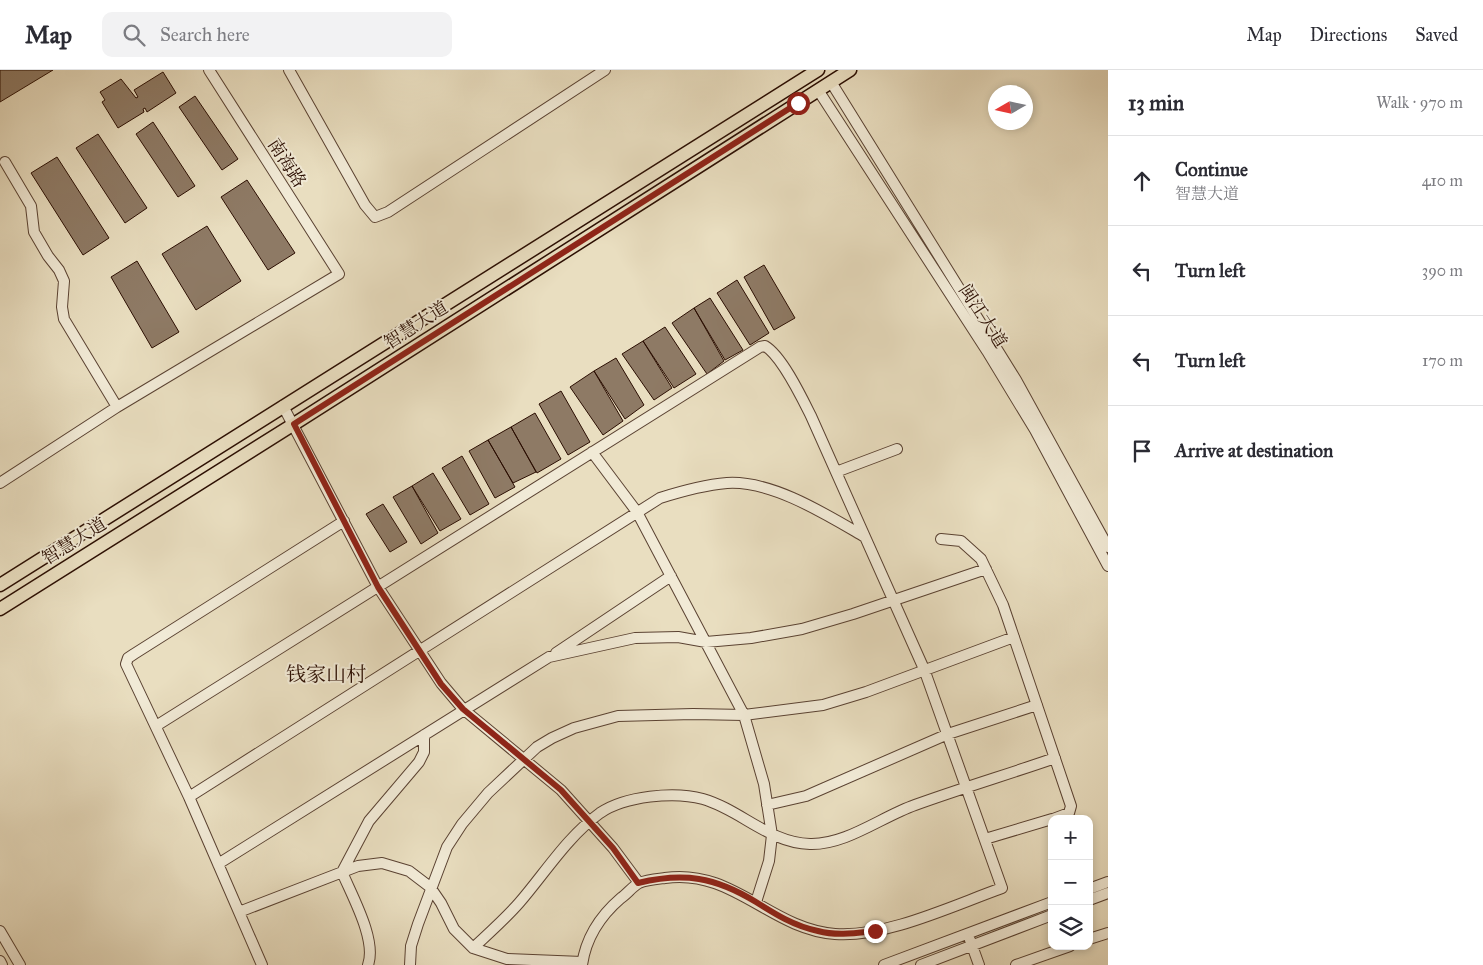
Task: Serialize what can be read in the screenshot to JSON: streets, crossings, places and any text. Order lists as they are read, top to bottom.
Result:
{
  "streets": {
    "main road": ["智慧大道"],
    "street": ["南海路", "闽江大道"]
  },
  "crossings": [
    ["闽江大道", "智慧大道"]
  ],
  "districts": ["钱家山村"],
  "north": "left",
  "page": {
    "header": "Map",
    "search": "Search here",
    "nav": ["Map", "Directions", "Saved"],
    "heading": ["13 min", "Walk · 970 m"],
    "list": [
      ["Continue", "智慧大道", "410 m"],
      ["Turn left", "390 m"],
      ["Turn left", "170 m"],
      "Arrive at destination"
    ],
    "map_buttons": ["+", "−"]
  }
}
